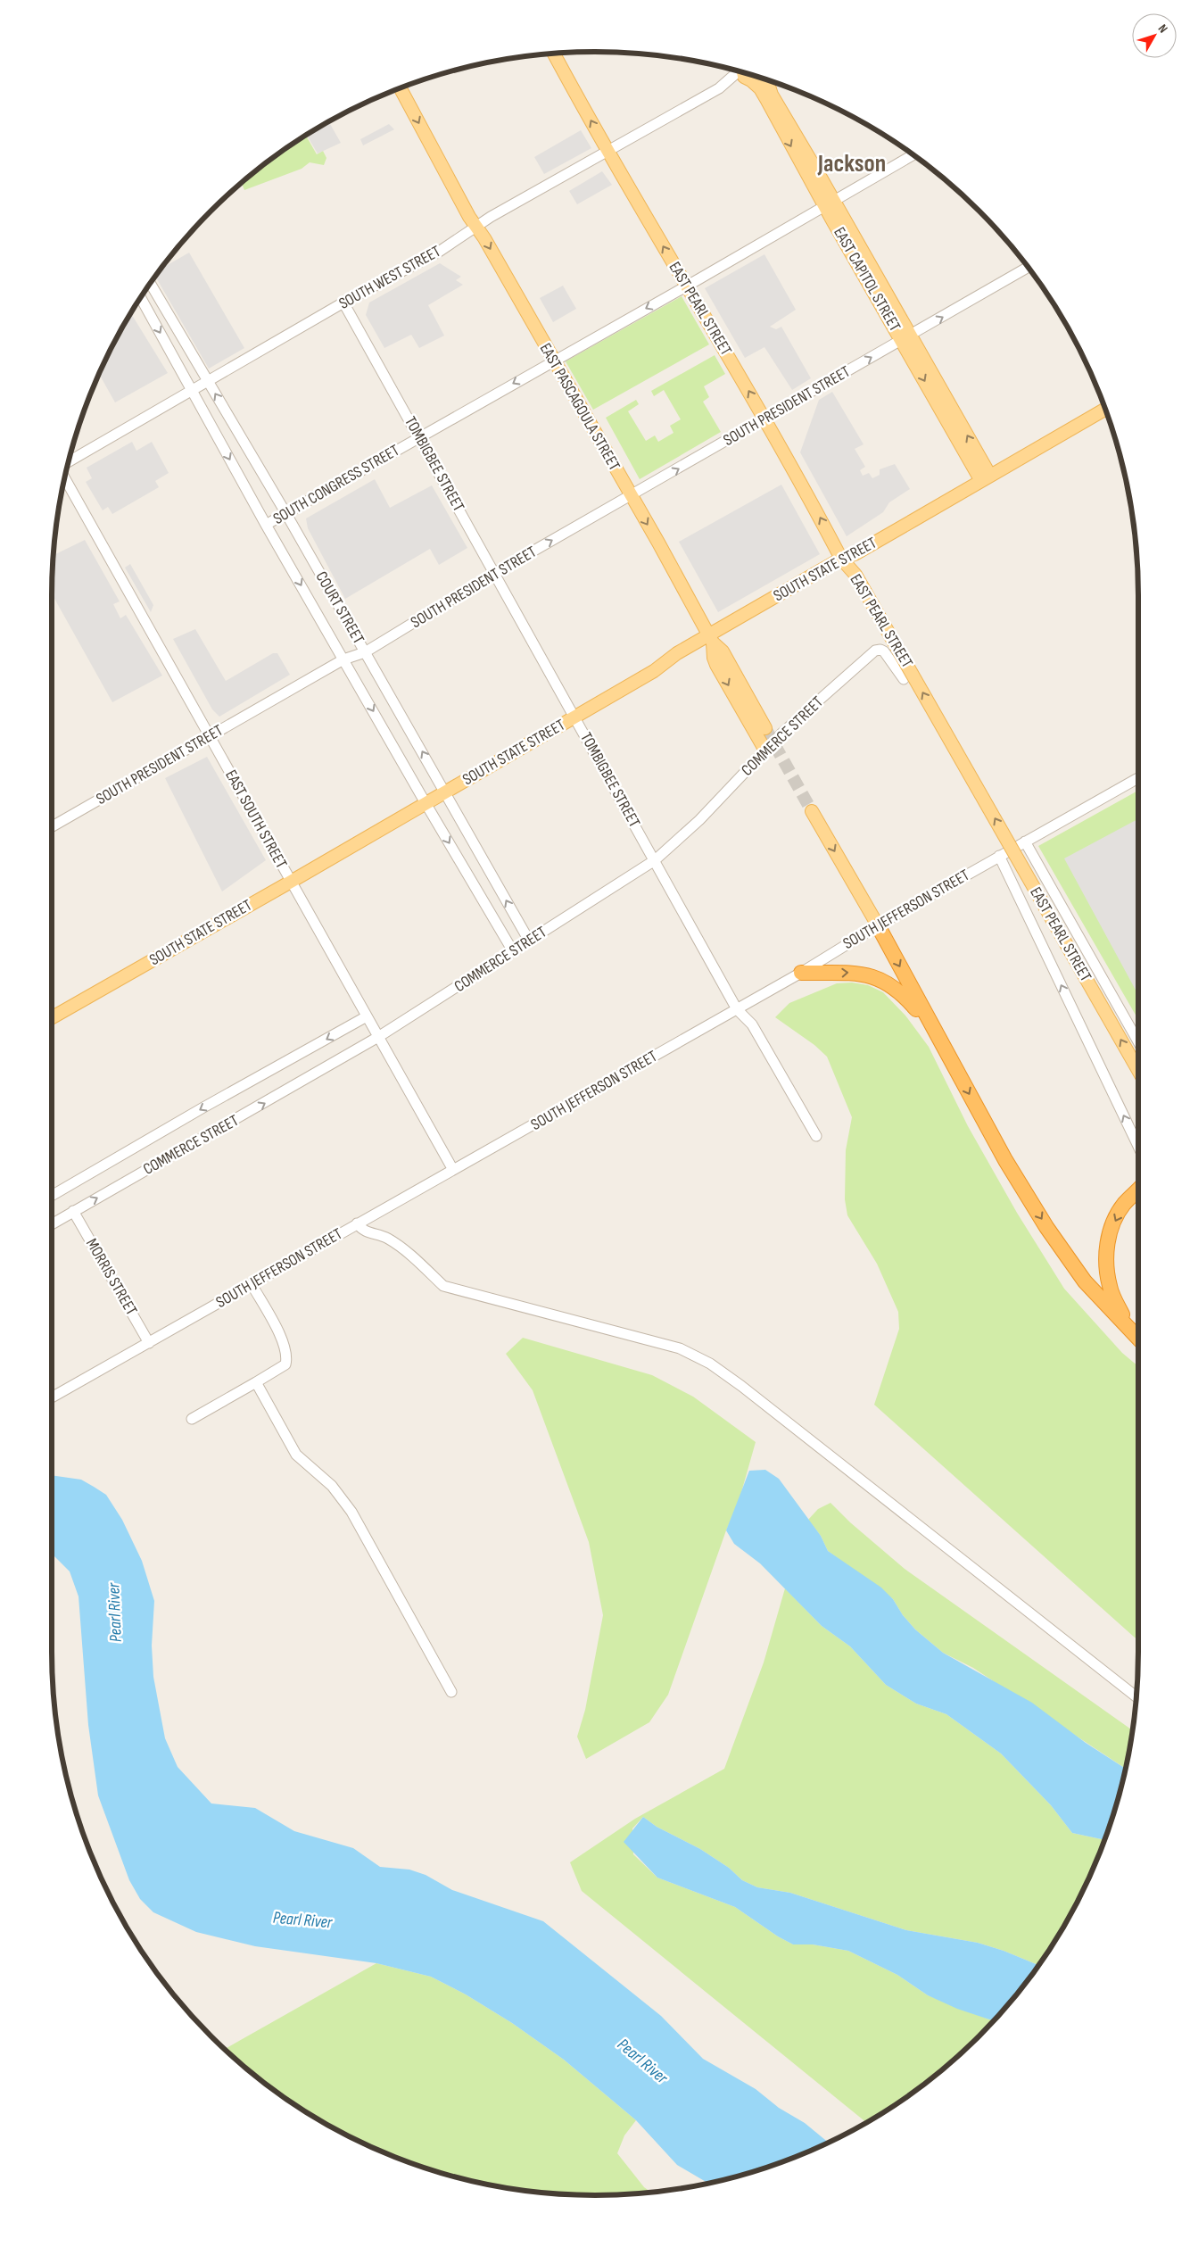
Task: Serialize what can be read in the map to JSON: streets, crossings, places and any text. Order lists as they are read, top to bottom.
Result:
{
  "streets": {
    "main road": [
      "EAST CAPITOL STREET",
      "EAST PEARL STREET",
      "EAST PASCAGOULA STREET",
      "SOUTH STATE STREET"
    ],
    "street": [
      "SOUTH WEST STREET",
      "SOUTH PRESIDENT STREET",
      "TOMBIGBEE STREET",
      "SOUTH CONGRESS STREET",
      "COURT STREET",
      "COMMERCE STREET",
      "EAST SOUTH STREET",
      "SOUTH JEFFERSON STREET",
      "MORRIS STREET"
    ]
  },
  "crossings": [
    ["SOUTH WEST STREET", "EAST CAPITOL STREET"],
    ["SOUTH WEST STREET", "EAST PEARL STREET"],
    ["SOUTH WEST STREET", "EAST PASCAGOULA STREET"],
    ["SOUTH WEST STREET", "TOMBIGBEE STREET"],
    ["SOUTH WEST STREET", "COURT STREET"],
    ["EAST CAPITOL STREET", "SOUTH PRESIDENT STREET"],
    ["EAST CAPITOL STREET", "SOUTH CONGRESS STREET"],
    ["EAST CAPITOL STREET", "SOUTH STATE STREET"],
    ["EAST PEARL STREET", "SOUTH PRESIDENT STREET"],
    ["EAST PEARL STREET", "SOUTH CONGRESS STREET"],
    ["EAST PEARL STREET", "SOUTH STATE STREET"],
    ["SOUTH PRESIDENT STREET", "EAST PASCAGOULA STREET"],
    ["SOUTH PRESIDENT STREET", "TOMBIGBEE STREET"],
    ["SOUTH PRESIDENT STREET", "COURT STREET"],
    ["SOUTH PRESIDENT STREET", "EAST SOUTH STREET"],
    ["EAST PASCAGOULA STREET", "SOUTH CONGRESS STREET"],
    ["EAST PASCAGOULA STREET", "SOUTH STATE STREET"],
    ["TOMBIGBEE STREET", "SOUTH CONGRESS STREET"],
    ["TOMBIGBEE STREET", "SOUTH STATE STREET"],
    ["TOMBIGBEE STREET", "COMMERCE STREET"],
    ["TOMBIGBEE STREET", "SOUTH JEFFERSON STREET"],
    ["SOUTH CONGRESS STREET", "COURT STREET"],
    ["SOUTH STATE STREET", "COURT STREET"],
    ["SOUTH STATE STREET", "EAST SOUTH STREET"],
    ["COURT STREET", "COMMERCE STREET"],
    ["COMMERCE STREET", "EAST SOUTH STREET"],
    ["COMMERCE STREET", "MORRIS STREET"],
    ["EAST SOUTH STREET", "SOUTH JEFFERSON STREET"],
    ["SOUTH JEFFERSON STREET", "MORRIS STREET"]
  ],
  "one_way": [
    "EAST PEARL STREET",
    "SOUTH PRESIDENT STREET",
    "EAST PASCAGOULA STREET",
    "SOUTH CONGRESS STREET"
  ],
  "districts": ["Jackson"],
  "water": ["Pearl River"],
  "north": "top right"
}
